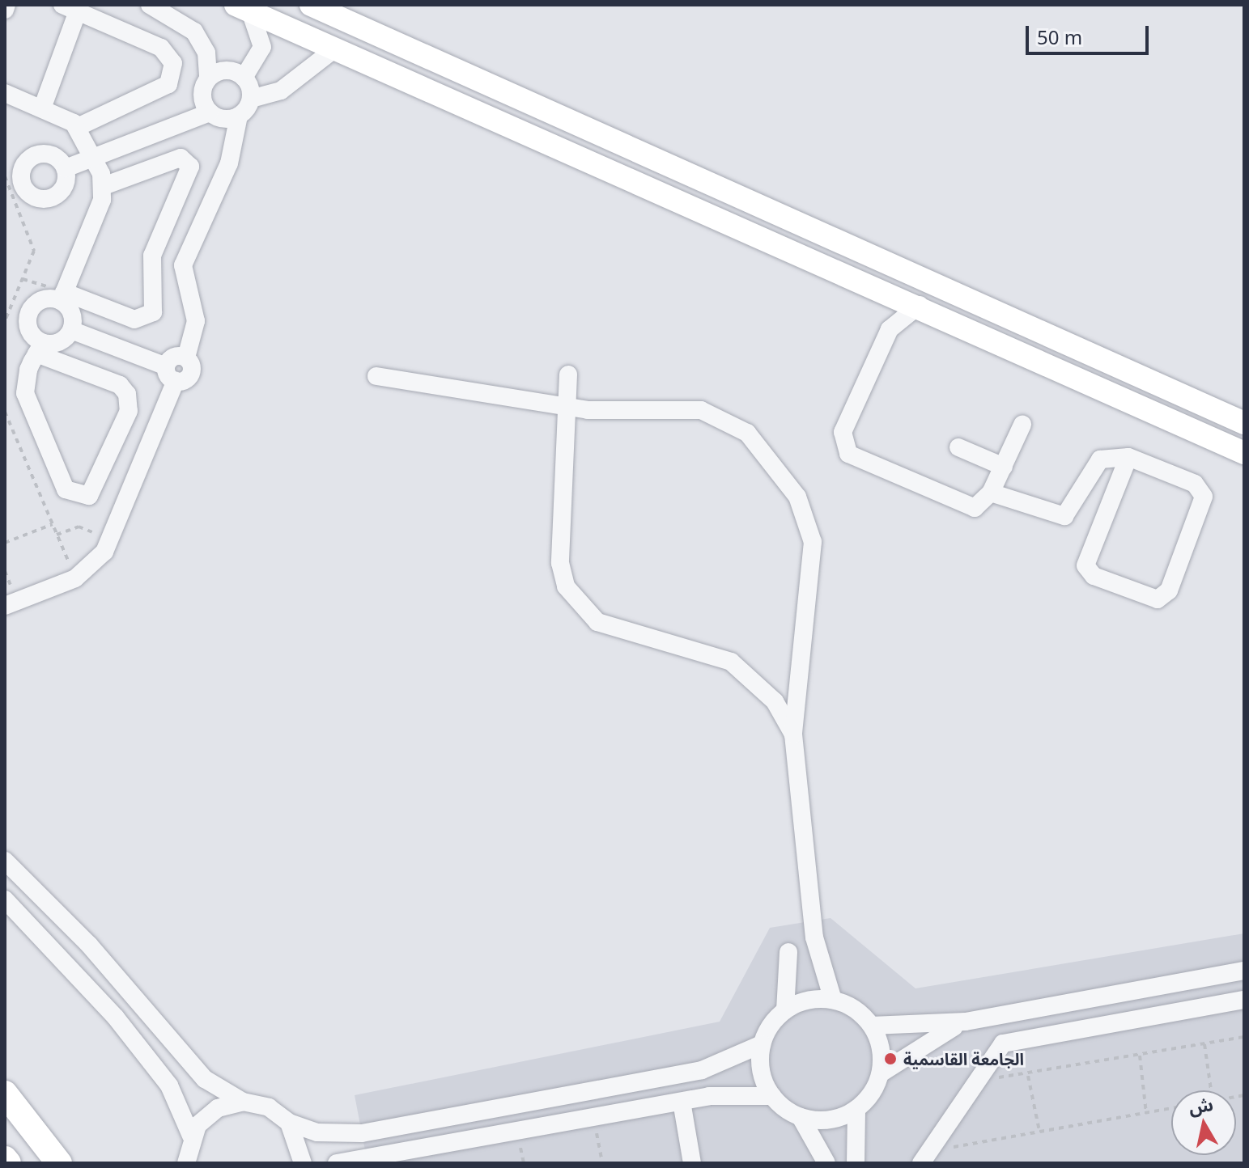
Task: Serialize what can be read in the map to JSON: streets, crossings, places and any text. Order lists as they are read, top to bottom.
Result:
{
  "places": ["الجامعة القاسمية"],
  "scale_bar": "50 m",
  "north": "top"
}
